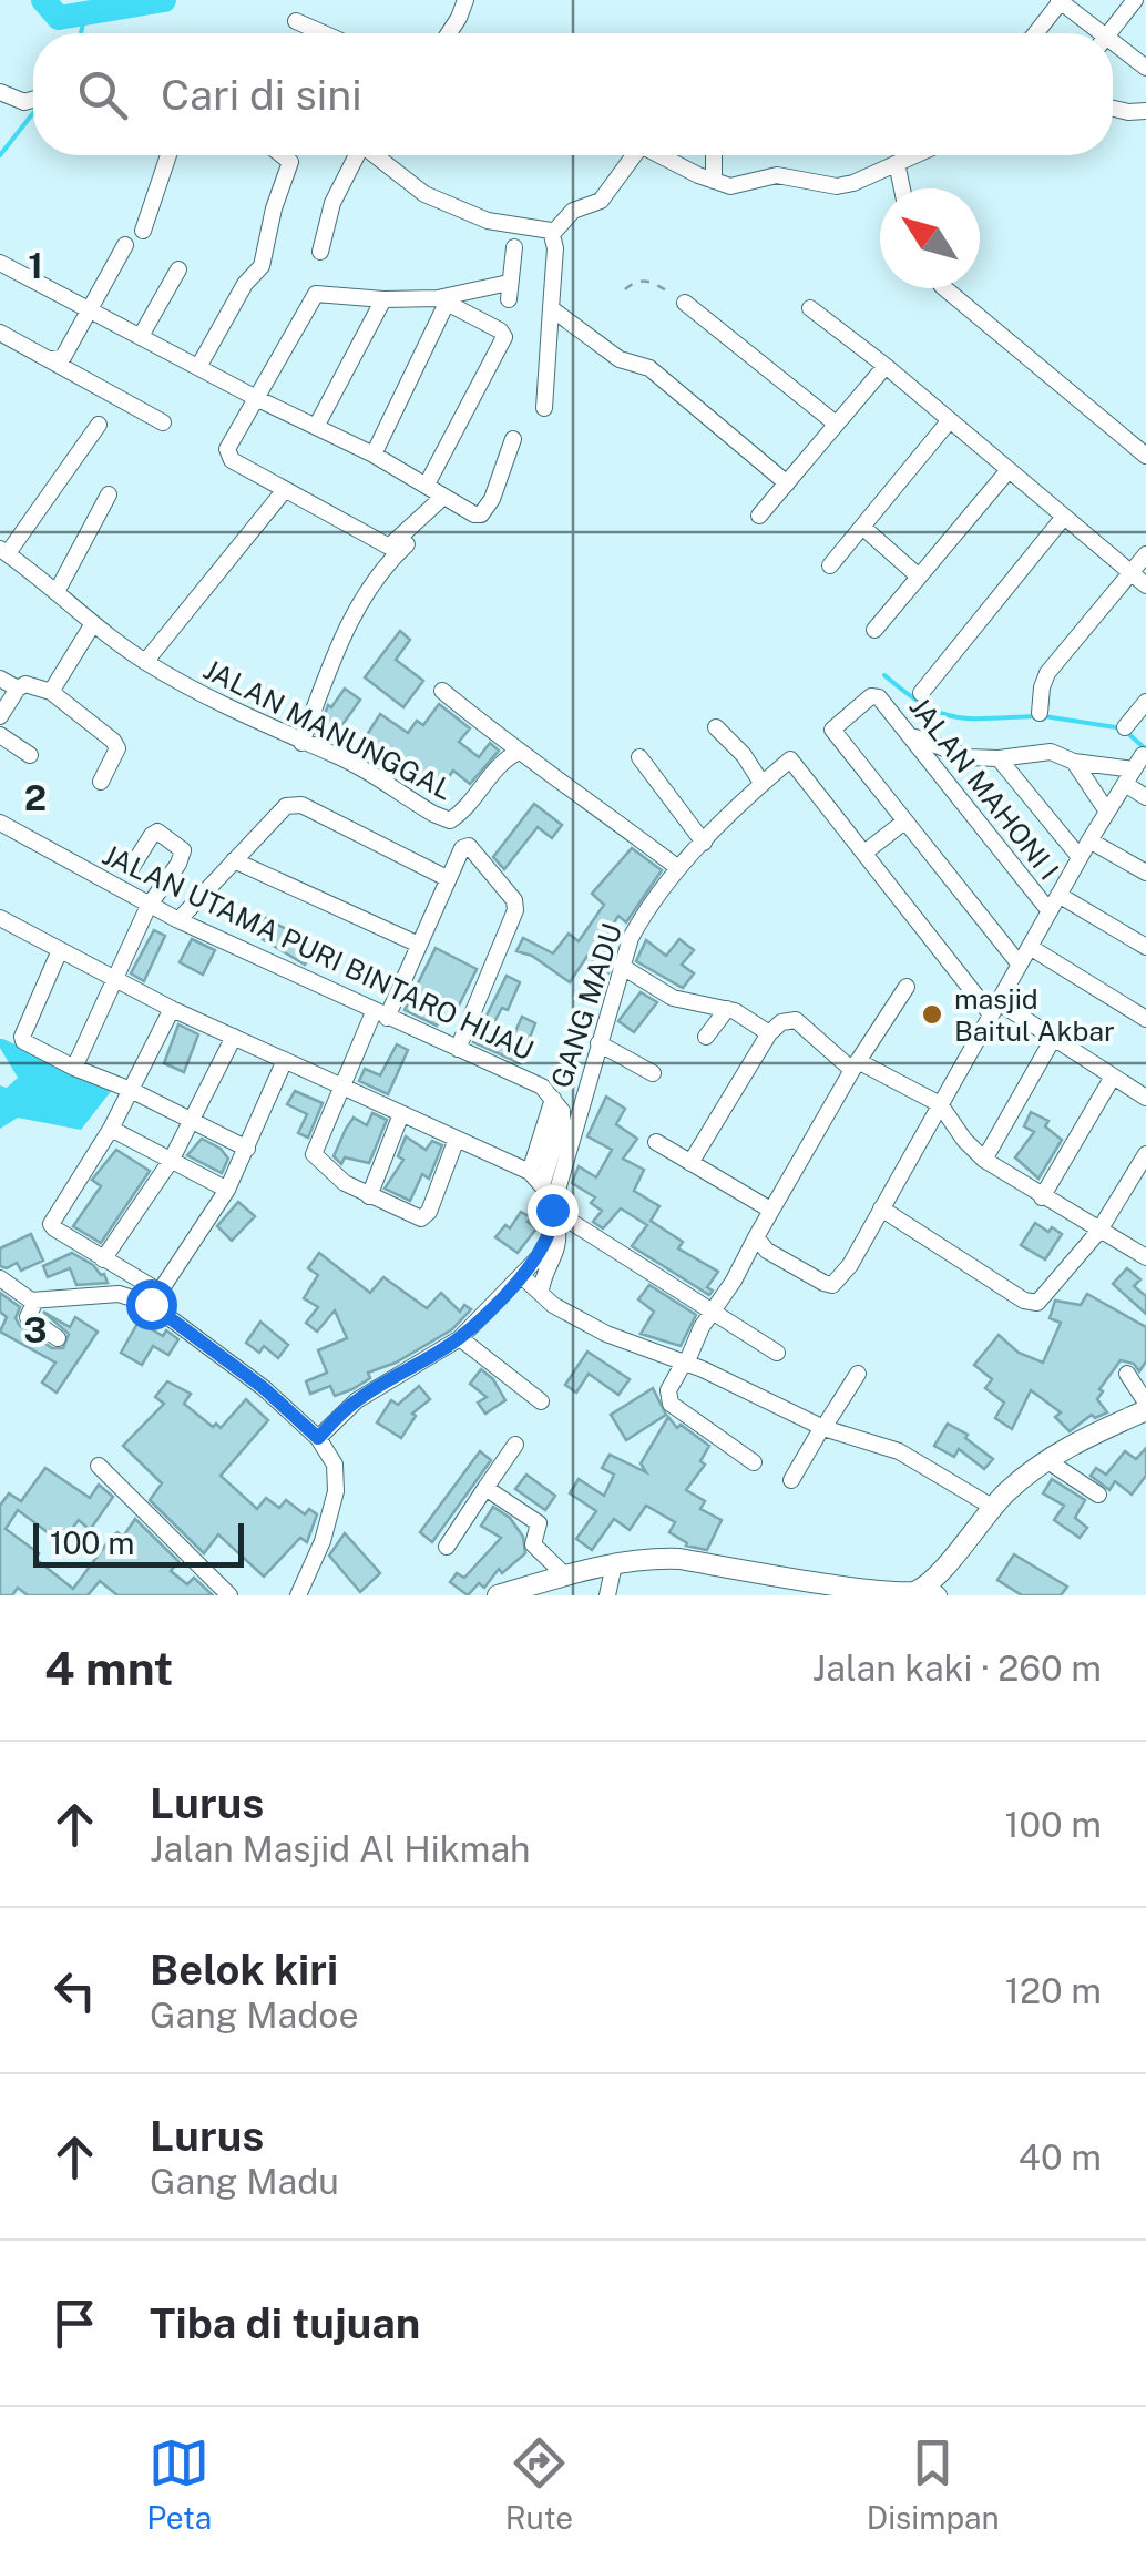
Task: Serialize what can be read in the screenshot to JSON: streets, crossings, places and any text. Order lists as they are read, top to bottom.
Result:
{
  "streets": {
    "street": [
      "JALAN MANUNGGAL",
      "JALAN MAHONI I",
      "JALAN UTAMA PURI BINTARO HIJAU",
      "GANG MADU"
    ]
  },
  "places": ["masjid Baitul Akbar"],
  "scale_bar": "100 m",
  "north": "top left",
  "page": {
    "search": "Cari di sini",
    "scale": "100 m",
    "heading": ["4 mnt", "Jalan kaki · 260 m"],
    "list": [
      ["Lurus", "Jalan Masjid Al Hikmah", "100 m"],
      ["Belok kiri", "Gang Madoe", "120 m"],
      ["Lurus", "Gang Madu", "40 m"],
      "Tiba di tujuan"
    ],
    "nav": ["Peta", "Rute", "Disimpan"]
  },
  "grid": {
    "rows": ["1", "2", "3"]
  }
}
